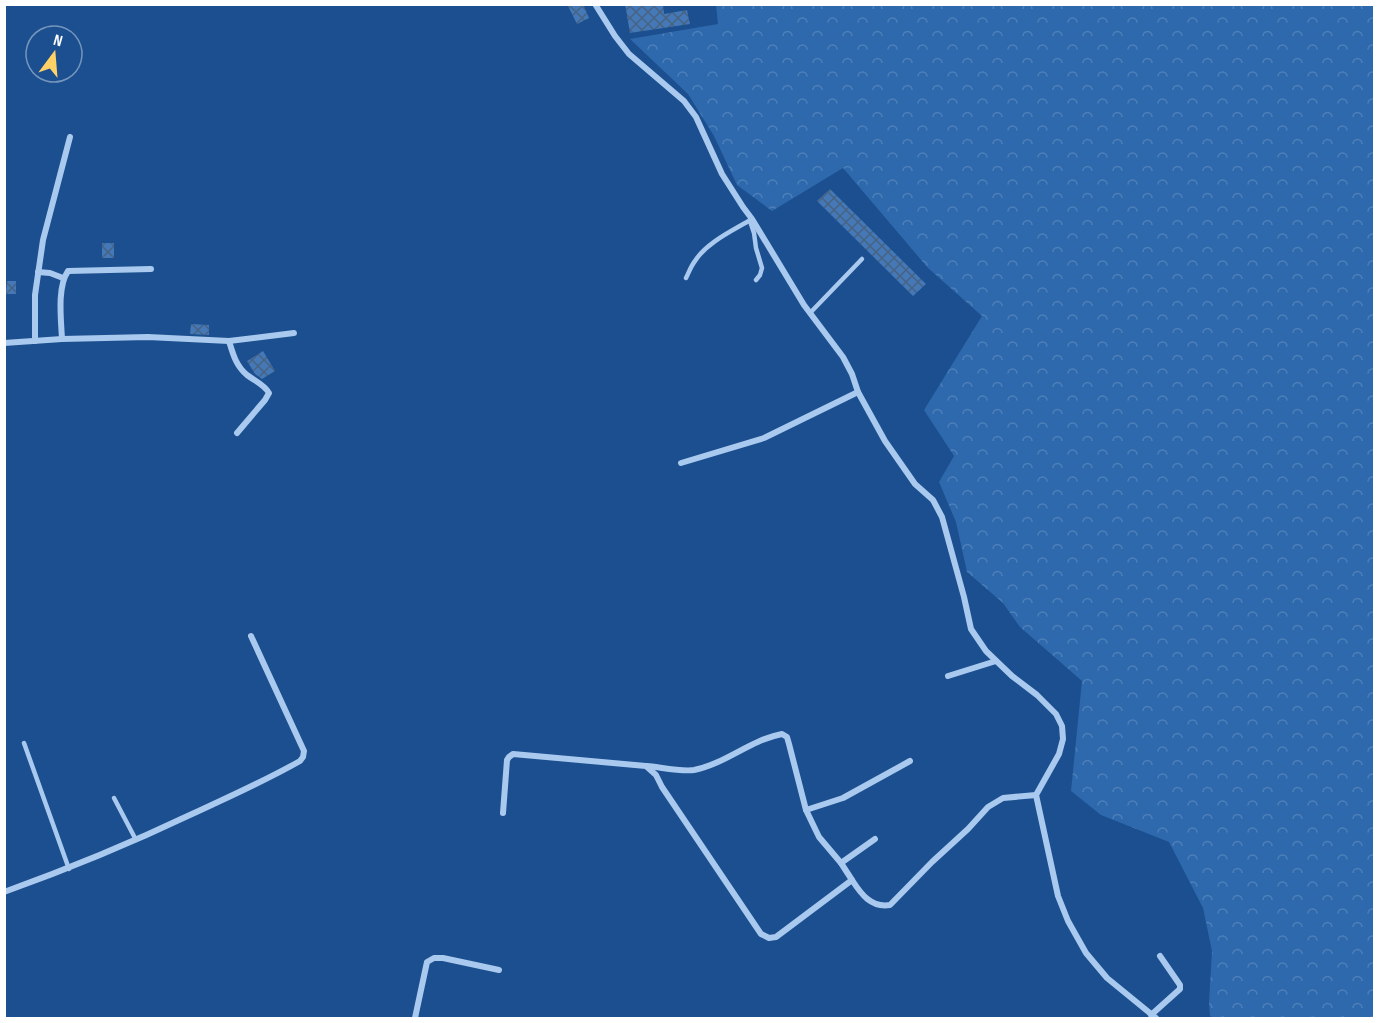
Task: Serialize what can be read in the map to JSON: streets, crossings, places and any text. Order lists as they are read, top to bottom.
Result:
{
  "north": "top"
}
